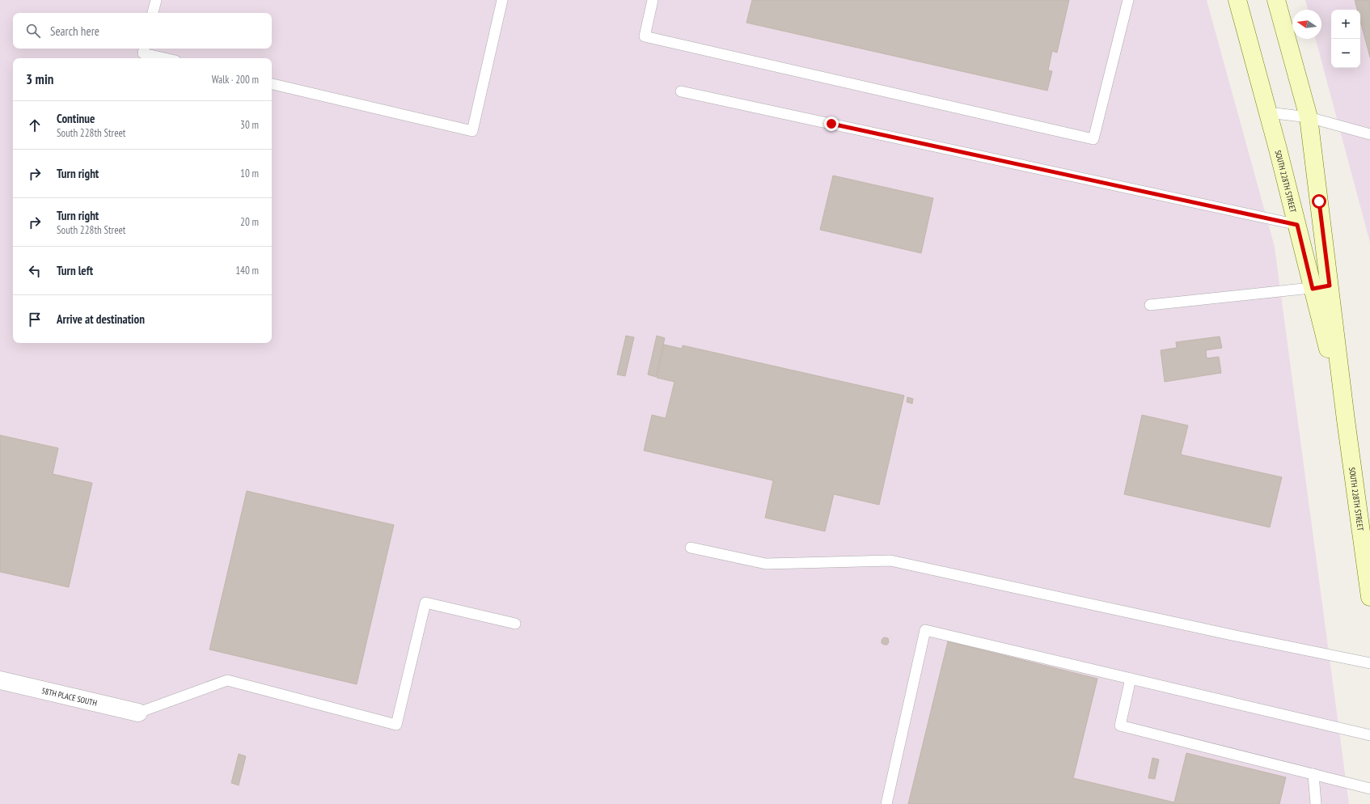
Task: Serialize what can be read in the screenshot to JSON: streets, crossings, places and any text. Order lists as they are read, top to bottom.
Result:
{
  "streets": {
    "main road": ["SOUTH 228TH STREET"],
    "street": ["58TH PLACE SOUTH"]
  },
  "north": "left",
  "page": {
    "map_buttons": ["+", "−"],
    "search": "Search here",
    "heading": ["3 min", "Walk · 200 m"],
    "list": [
      ["Continue", "South 228th Street", "30 m"],
      ["Turn right", "10 m"],
      ["Turn right", "South 228th Street", "20 m"],
      ["Turn left", "140 m"],
      "Arrive at destination"
    ]
  }
}
